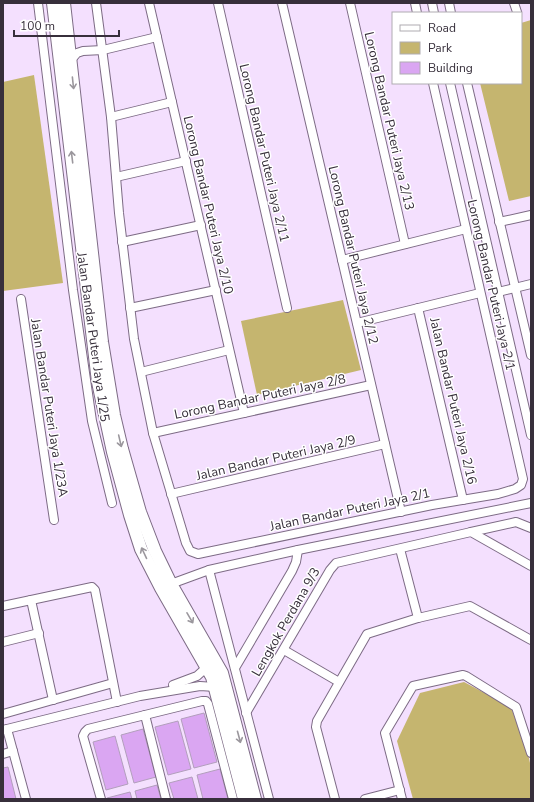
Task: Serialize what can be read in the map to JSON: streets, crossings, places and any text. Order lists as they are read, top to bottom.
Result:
{
  "streets": {
    "street": [
      "Lorong Bandar Puteri Jaya 2/13",
      "Lorong Bandar Puteri Jaya 2/11",
      "Lorong Bandar Puteri Jaya 2/10",
      "Lorong Bandar Puteri Jaya 2/12",
      "Lorong Bandar Puteri Jaya 2/1",
      "Jalan Bandar Puteri Jaya 1/25",
      "Lorong Bandar Puteri Jaya 2/8",
      "Jalan Bandar Puteri Jaya 2/16",
      "Jalan Bandar Puteri Jaya 1/23A",
      "Jalan Bandar Puteri Jaya 2/9",
      "Jalan Bandar Puteri Jaya 2/1",
      "Lengkok Perdana 9/3"
    ]
  },
  "crossings": [
    ["Lorong Bandar Puteri Jaya 2/10", "Lorong Bandar Puteri Jaya 2/8"],
    ["Lorong Bandar Puteri Jaya 2/12", "Lorong Bandar Puteri Jaya 2/8"],
    ["Lorong Bandar Puteri Jaya 2/12", "Jalan Bandar Puteri Jaya 2/9"],
    ["Lorong Bandar Puteri Jaya 2/12", "Jalan Bandar Puteri Jaya 2/1"],
    ["Lorong Bandar Puteri Jaya 2/1", "Jalan Bandar Puteri Jaya 2/1"],
    ["Jalan Bandar Puteri Jaya 2/16", "Jalan Bandar Puteri Jaya 2/1"],
    ["Jalan Bandar Puteri Jaya 2/9", "Jalan Bandar Puteri Jaya 2/1"]
  ],
  "legend": ["Road", "Park", "Building"],
  "scale_bar": "100 m"
}
